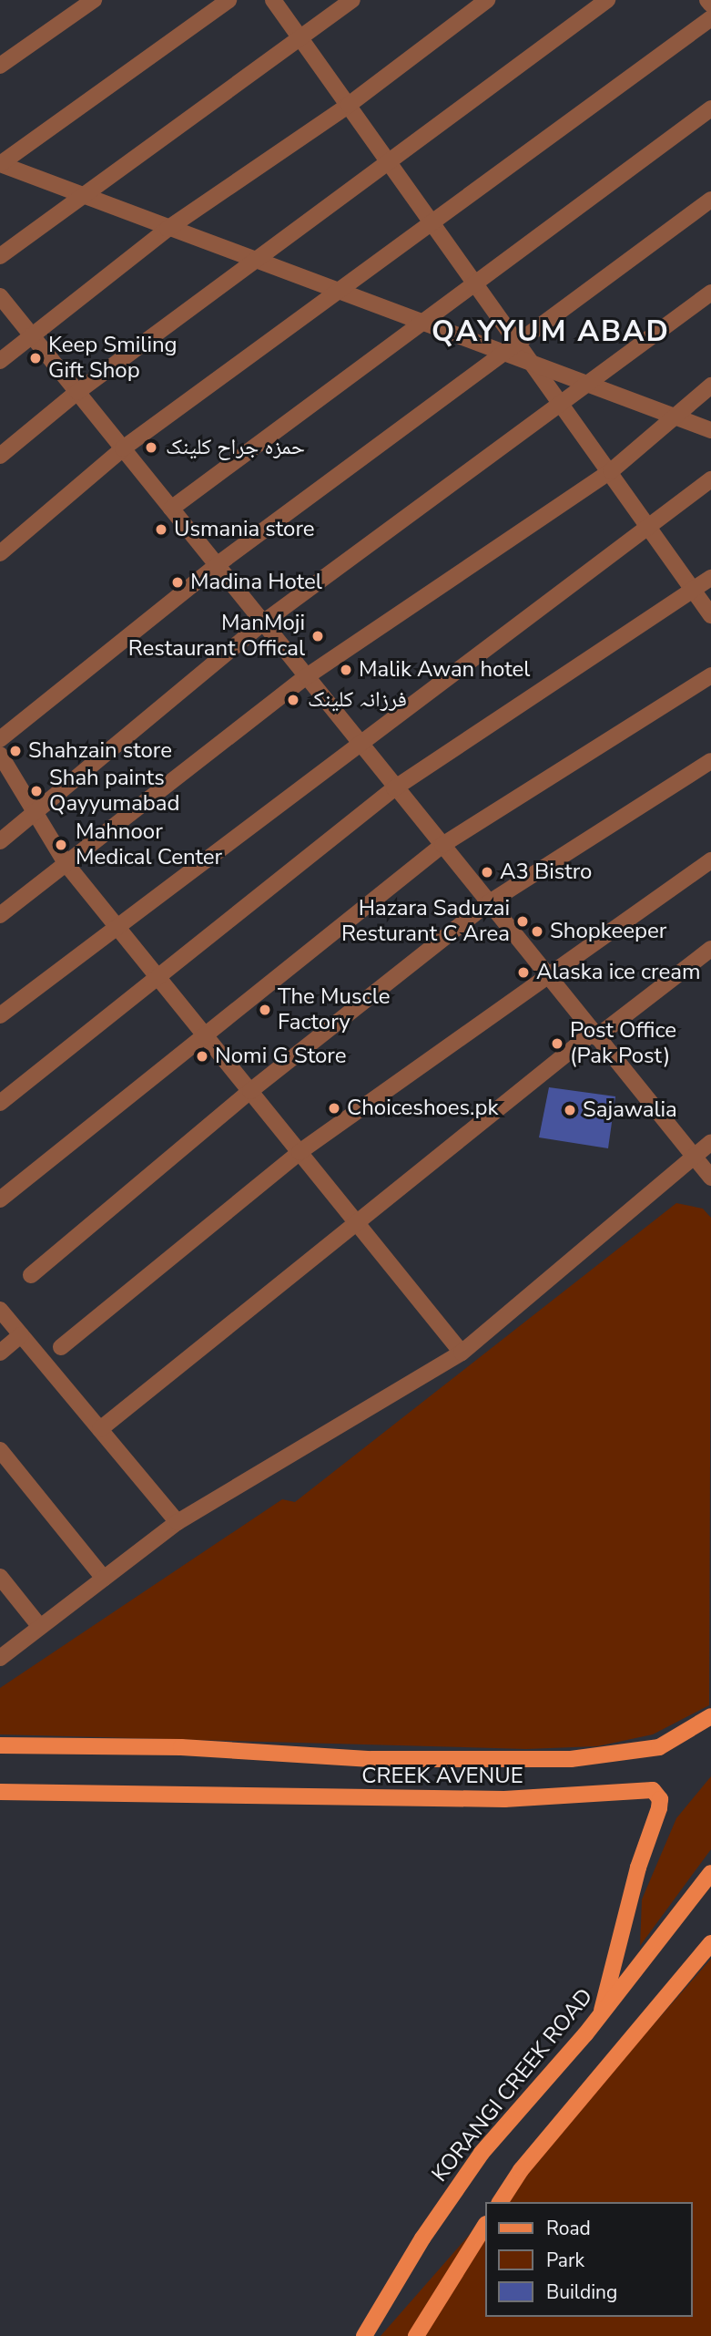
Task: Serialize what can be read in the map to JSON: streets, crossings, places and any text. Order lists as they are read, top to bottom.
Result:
{
  "streets": {
    "main road": ["CREEK AVENUE", "KORANGI CREEK ROAD"]
  },
  "crossings": [
    ["CREEK AVENUE", "KORANGI CREEK ROAD"]
  ],
  "districts": ["QAYYUM ABAD"],
  "places": [
    "Keep Smiling Gift Shop",
    "حمزہ جراح کلینک",
    "Usmania store",
    "Madina Hotel",
    "ManMoji Restaurant Offical",
    "Malik Awan hotel",
    "فرزانہ کلینک",
    "Shahzain store",
    "Shah paints Qayyumabad",
    "Mahnoor Medical Center",
    "A3 Bistro",
    "Hazara Saduzai Resturant C Area",
    "Shopkeeper",
    "Alaska ice cream",
    "The Muscle Factory",
    "Post Office (Pak Post)",
    "Nomi G Store",
    "Choiceshoes.pk",
    "Sajawalia"
  ],
  "legend": ["Road", "Park", "Building"]
}
